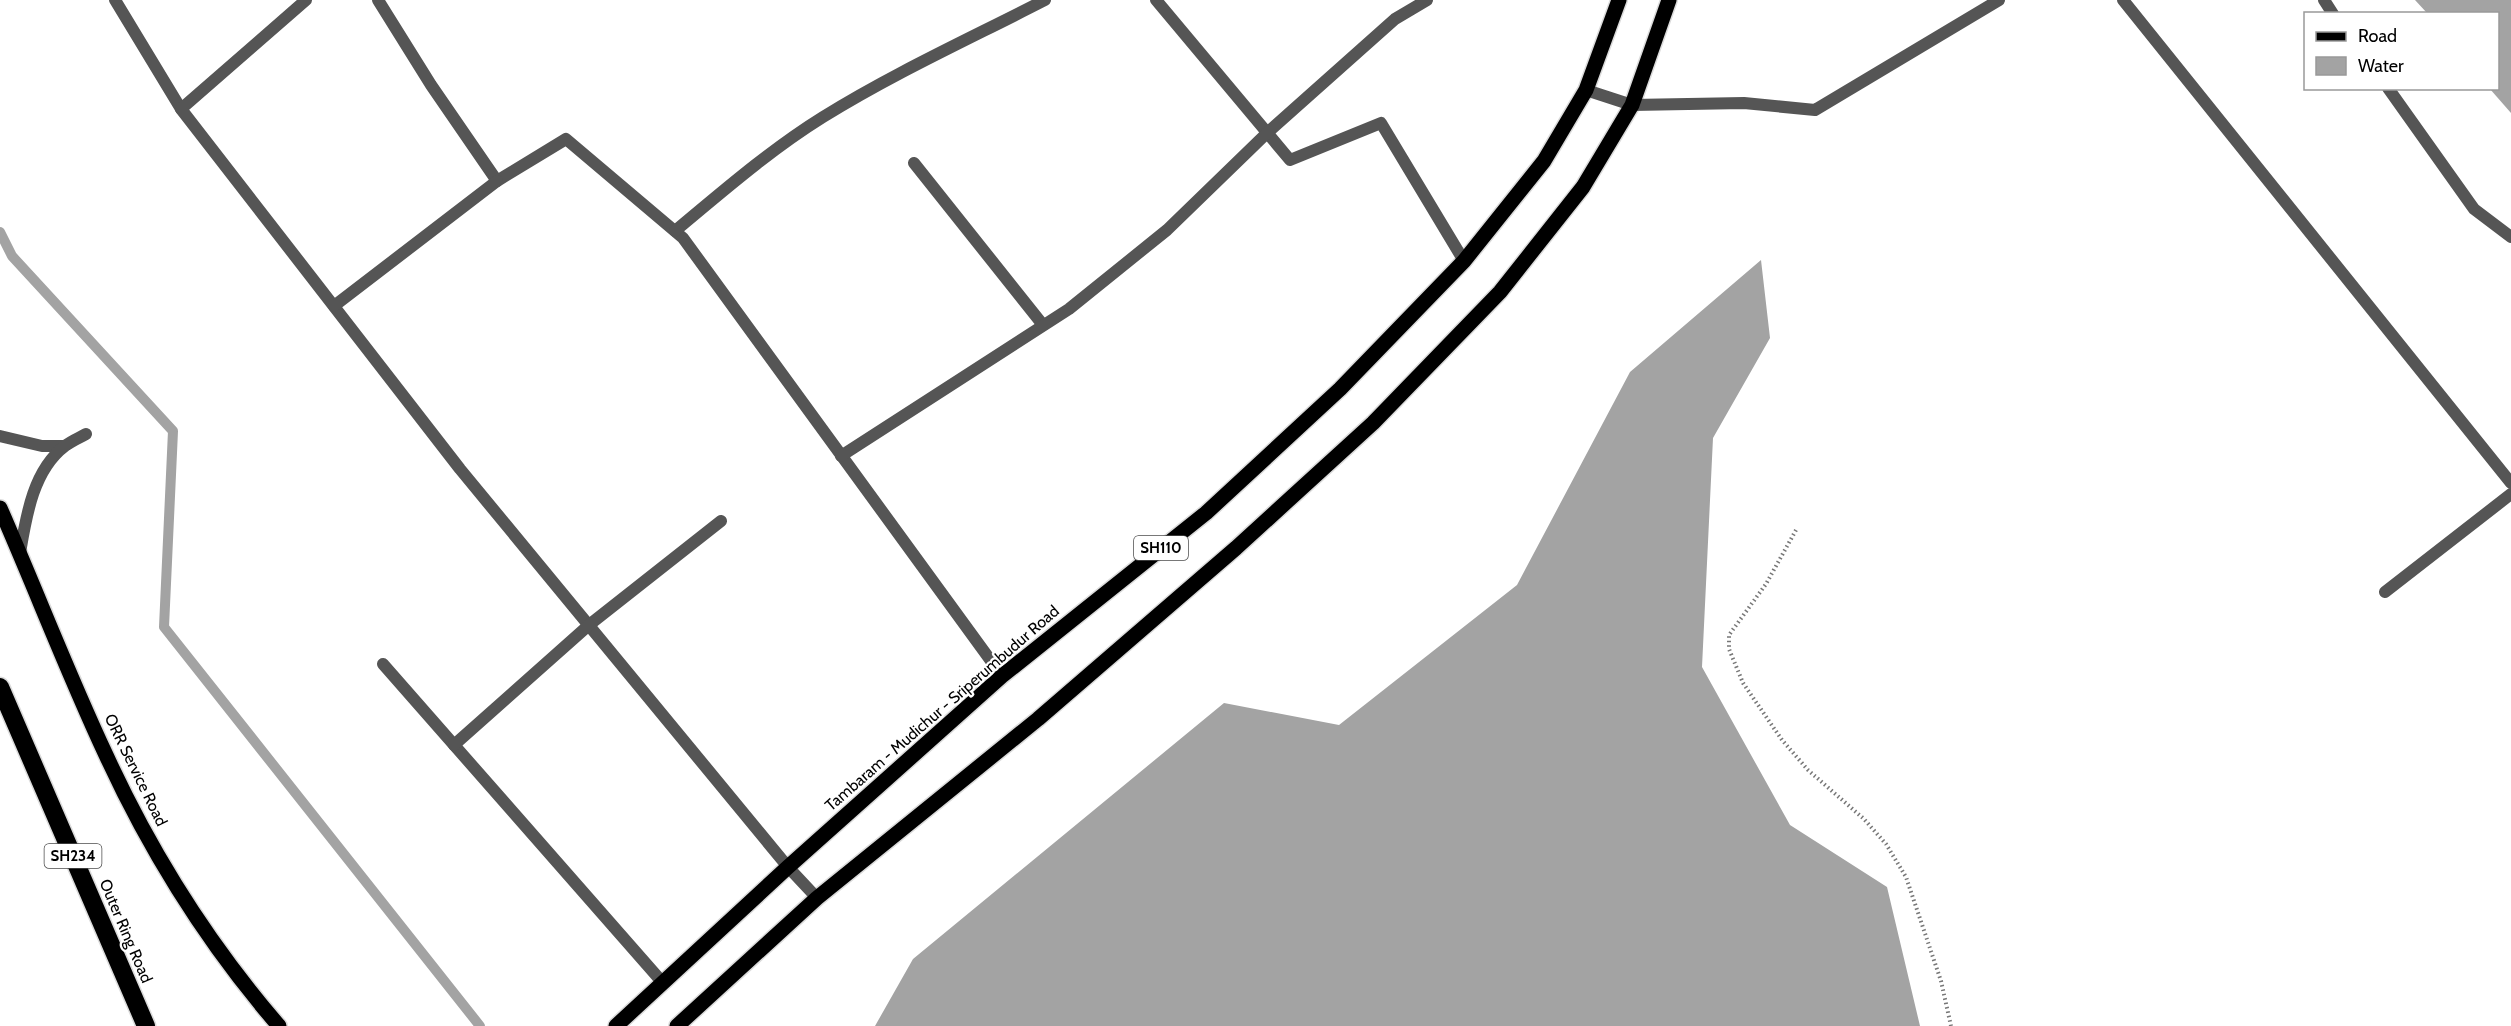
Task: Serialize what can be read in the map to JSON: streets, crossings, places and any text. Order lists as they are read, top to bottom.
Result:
{
  "streets": {
    "highway": ["SH234", "Outer Ring Road"],
    "main road": ["SH110", "Tambaram - Mudichur - Sriperumbudur Road", "ORR Service Road"]
  },
  "legend": ["Road", "Water"]
}
